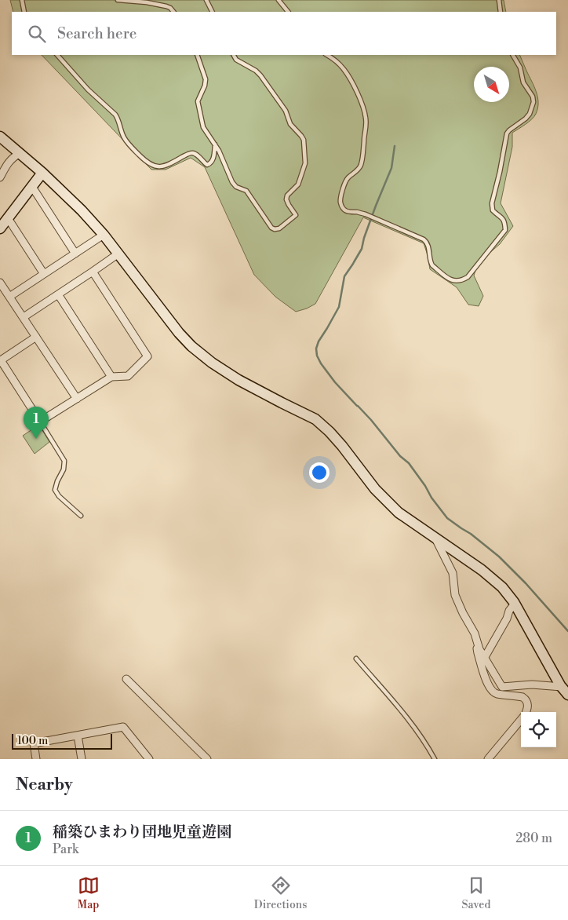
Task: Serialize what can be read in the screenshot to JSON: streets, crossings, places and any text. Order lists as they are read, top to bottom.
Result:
{
  "scale_bar": "100 m",
  "north": "bottom right",
  "page": {
    "search": "Search here",
    "pins": "1",
    "scale": "100 m",
    "heading": "Nearby",
    "list": [
      {
        "mark": "1",
        "name": "稲築ひまわり団地児童遊園",
        "note": "Park",
        "value": "280 m"
      }
    ],
    "nav": ["Map", "Directions", "Saved"]
  }
}
